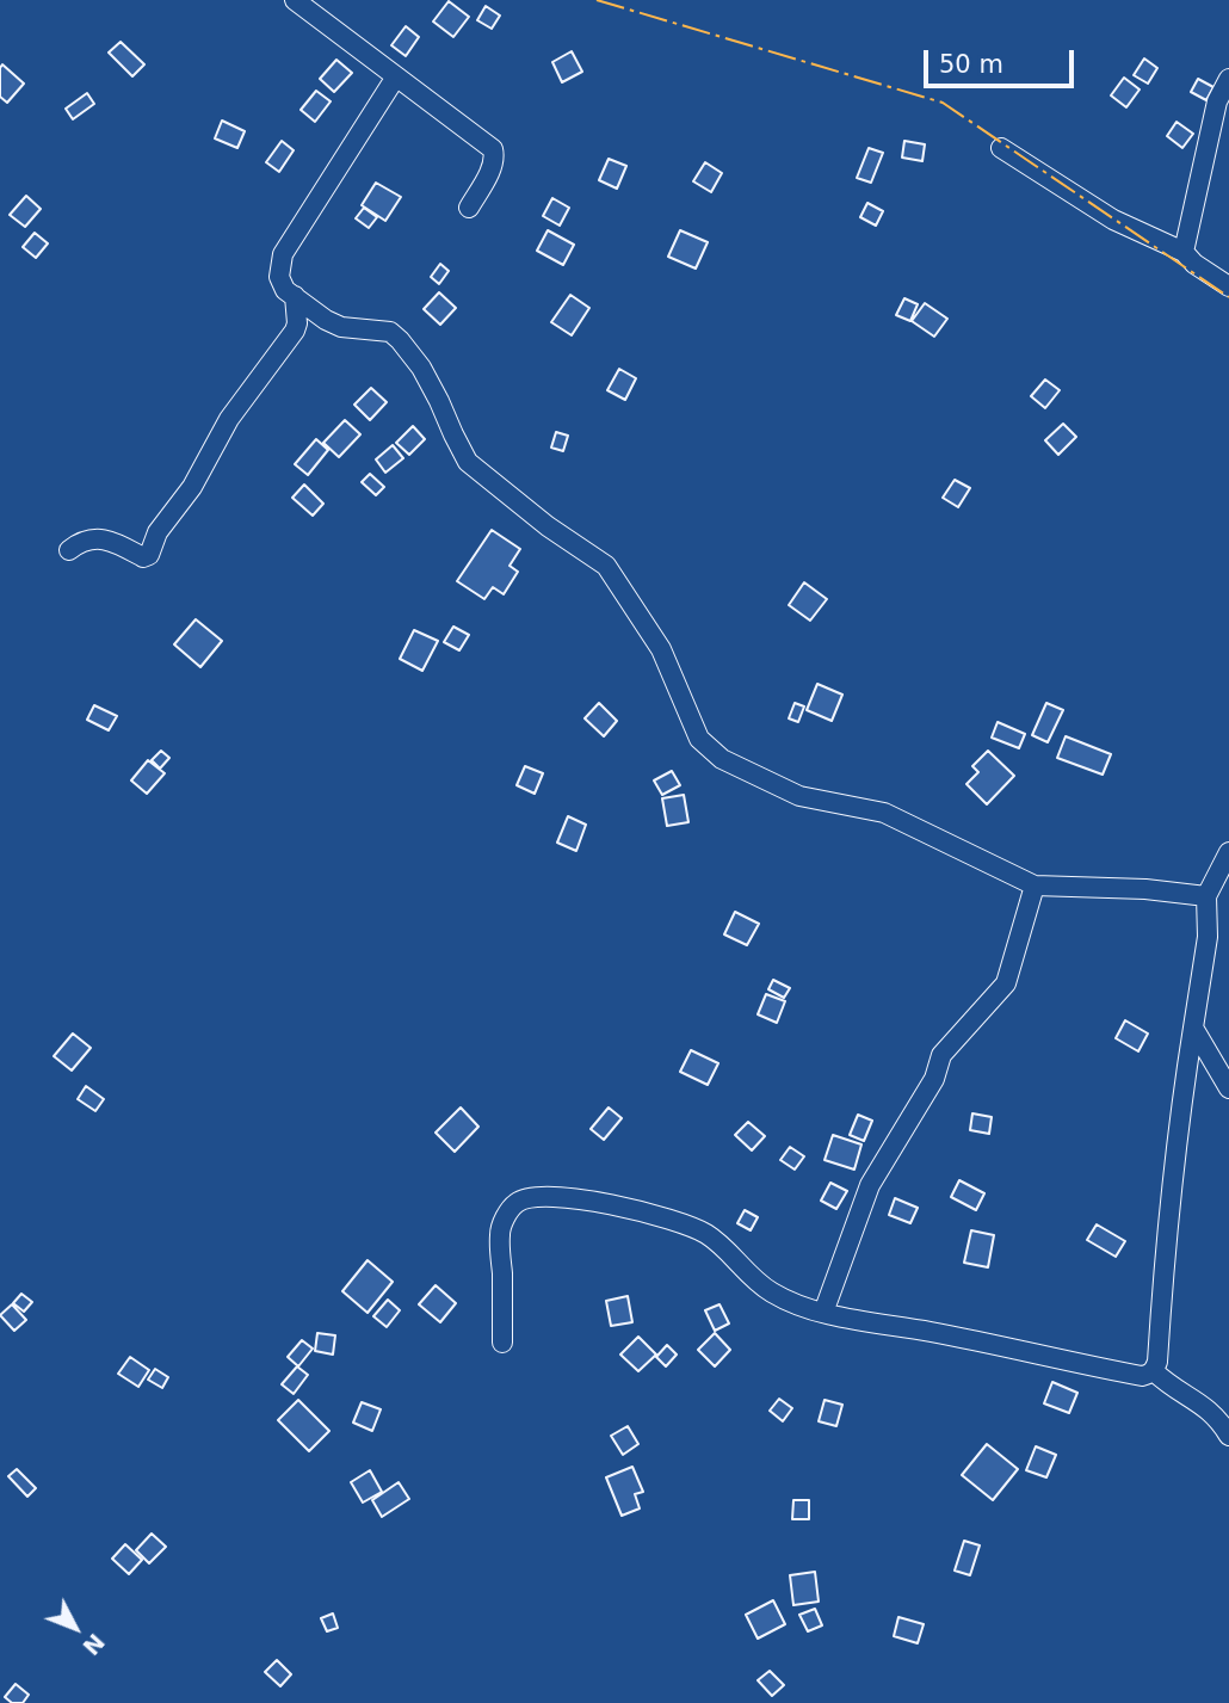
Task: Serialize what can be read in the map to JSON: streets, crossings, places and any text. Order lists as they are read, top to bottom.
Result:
{
  "scale_bar": "50 m",
  "north": "bottom right"
}
